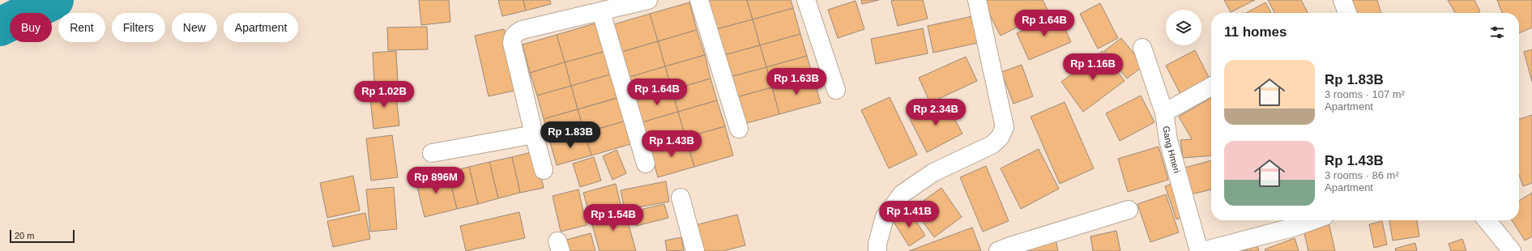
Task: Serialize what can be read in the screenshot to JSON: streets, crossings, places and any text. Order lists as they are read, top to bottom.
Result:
{
  "streets": {
    "street": ["Gang Hmeri"]
  },
  "scale_bar": "20 m",
  "page": {
    "price": [
      "Rp 1.64B",
      "Rp 1.16B",
      "Rp 1.63B",
      "Rp 1.64B",
      "Rp 1.02B",
      "Rp 2.34B",
      "Rp 1.83B",
      "Rp 1.43B",
      "Rp 896M",
      "Rp 1.41B",
      "Rp 1.54B"
    ],
    "chip": [
      "Buy",
      "Rent",
      "Filters",
      "New",
      "Apartment"
    ],
    "heading": "11 homes",
    "list": [
      {
        "name": "Rp 1.83B",
        "note": "3 rooms · 107 m² · Apartment"
      },
      {
        "name": "Rp 1.43B",
        "note": "3 rooms · 86 m² · Apartment"
      }
    ],
    "scale": "20 m"
  }
}
